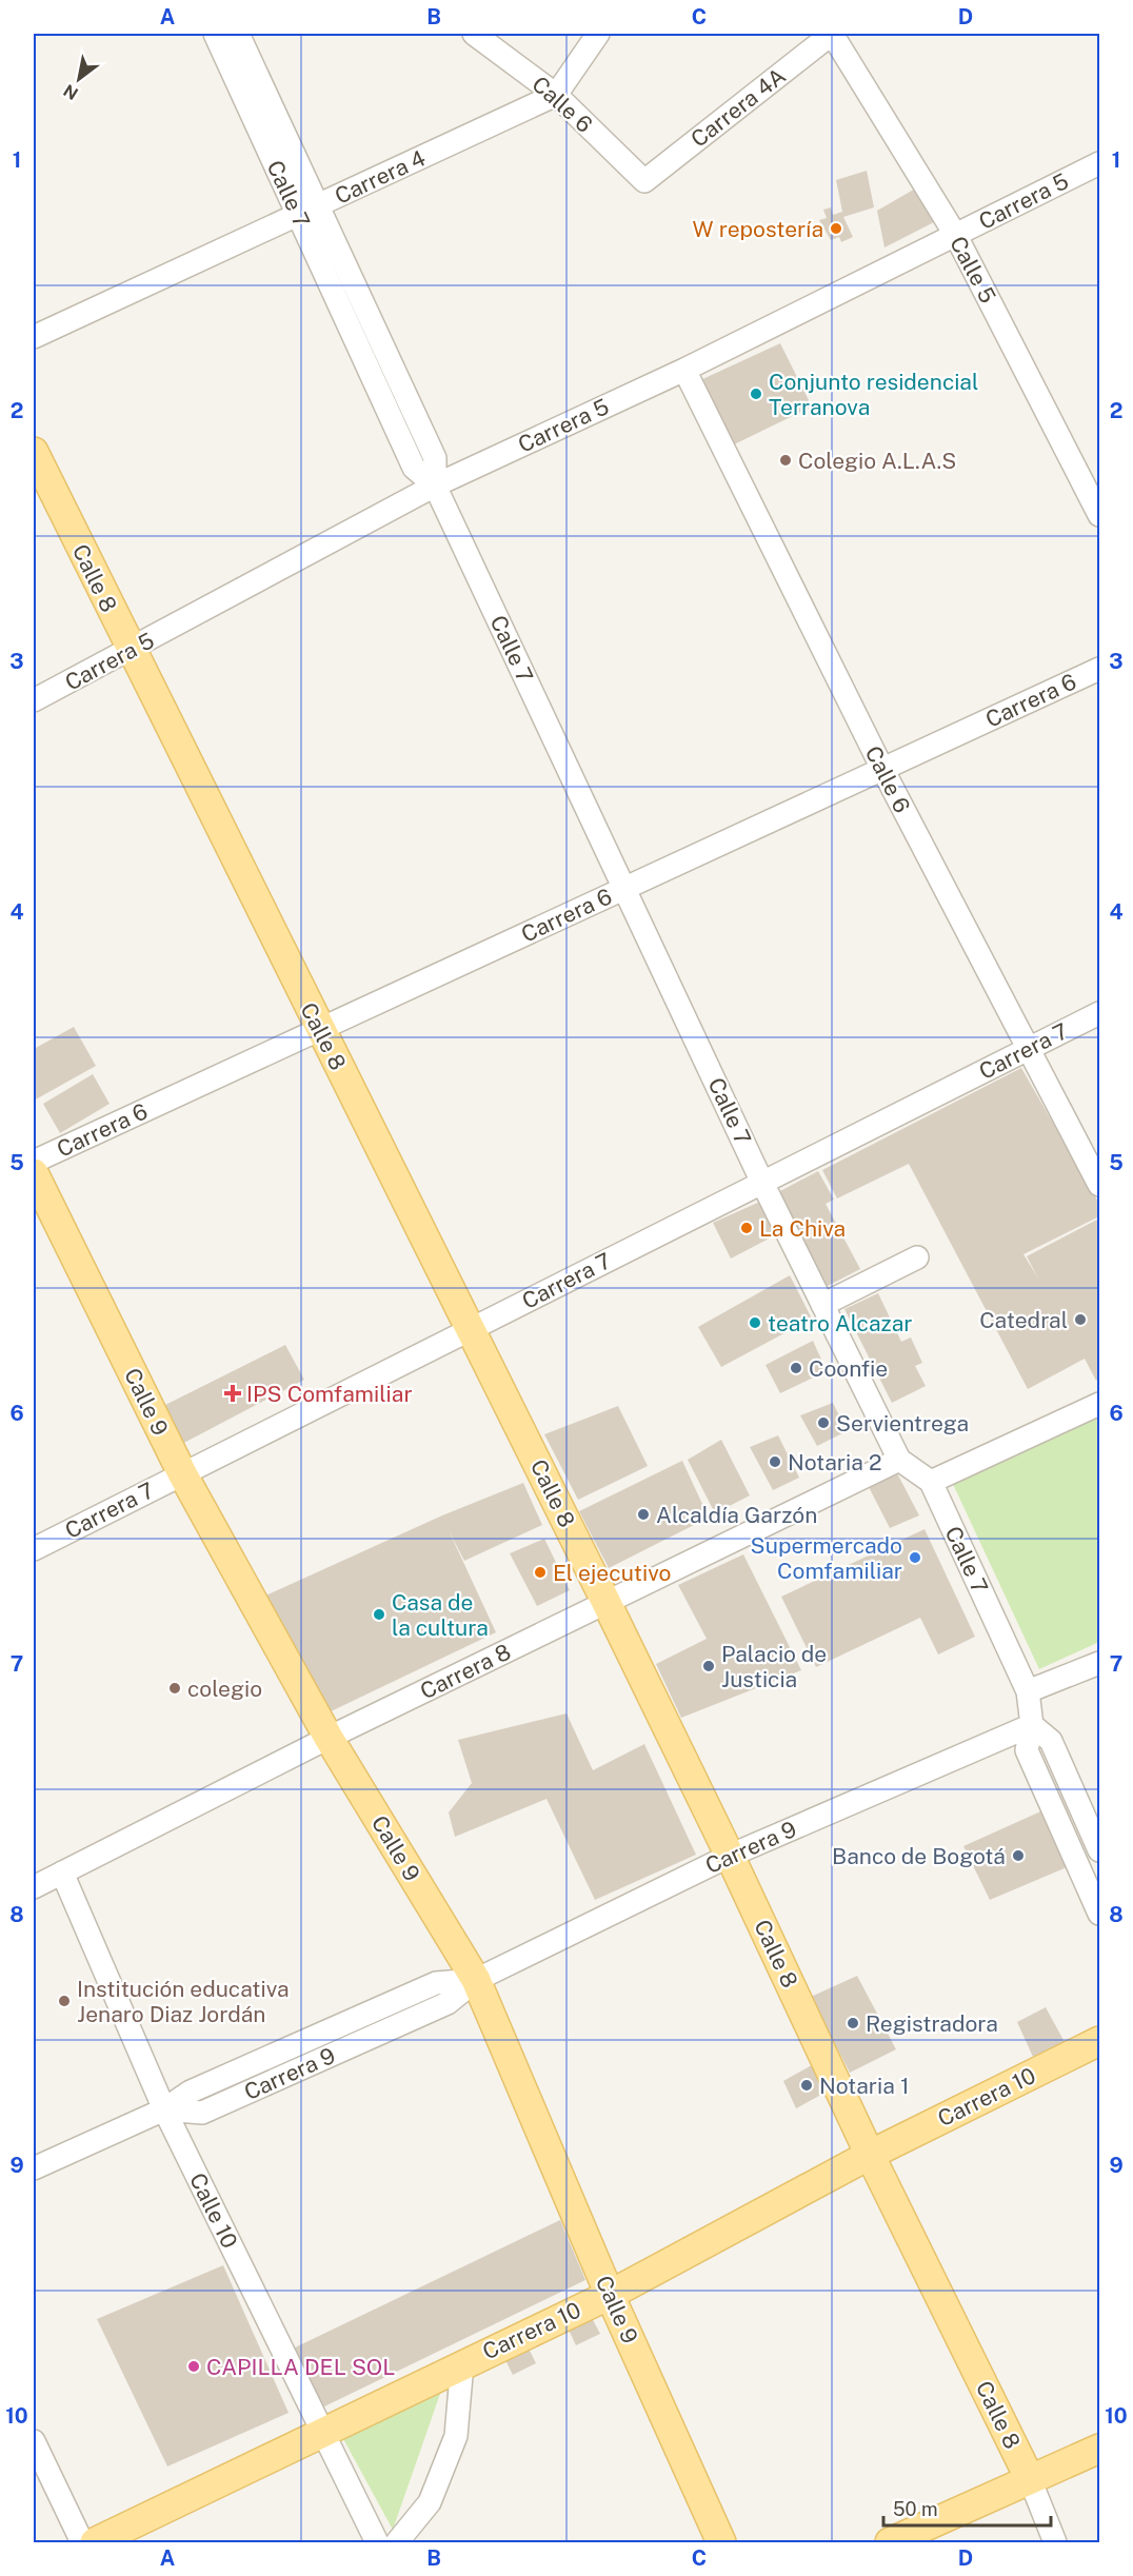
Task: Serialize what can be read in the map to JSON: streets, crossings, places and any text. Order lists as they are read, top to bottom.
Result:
{
  "streets": {
    "main road": ["Calle 8", "Calle 9", "Carrera 10"],
    "street": [
      "Calle 6",
      "Carrera 4A",
      "Carrera 4",
      "Calle 7",
      "Carrera 5",
      "Calle 5",
      "Carrera 6",
      "Carrera 7",
      "Carrera 8",
      "Carrera 9",
      "Calle 10"
    ]
  },
  "crossings": [
    ["Calle 6", "Carrera 4A"],
    ["Calle 6", "Carrera 4"],
    ["Calle 6", "Carrera 5"],
    ["Calle 6", "Carrera 6"],
    ["Calle 6", "Carrera 7"],
    ["Carrera 4A", "Calle 5"],
    ["Carrera 4", "Calle 7"],
    ["Calle 7", "Carrera 5"],
    ["Calle 7", "Carrera 6"],
    ["Calle 7", "Carrera 7"],
    ["Calle 7", "Carrera 8"],
    ["Calle 7", "Carrera 9"],
    ["Carrera 5", "Calle 5"],
    ["Carrera 5", "Calle 8"],
    ["Calle 8", "Carrera 6"],
    ["Calle 8", "Carrera 7"],
    ["Calle 8", "Carrera 8"],
    ["Calle 8", "Carrera 9"],
    ["Calle 8", "Carrera 10"],
    ["Carrera 7", "Calle 9"],
    ["Calle 9", "Carrera 8"],
    ["Calle 9", "Carrera 9"],
    ["Calle 9", "Carrera 10"],
    ["Carrera 8", "Calle 10"],
    ["Carrera 9", "Calle 10"],
    ["Carrera 10", "Calle 10"]
  ],
  "places": {
    "other": [
      "W repostería",
      "Conjunto residencial Terranova",
      "Colegio A.L.A.S",
      "La Chiva",
      "Catedral",
      "teatro Alcazar",
      "Coonfie",
      "Servientrega",
      "Notaria 2",
      "Alcaldía Garzón",
      "Supermercado Comfamiliar",
      "El ejecutivo",
      "Casa de la cultura",
      "Palacio de Justicia",
      "colegio",
      "Banco de Bogotá",
      "Institución educativa Jenaro Diaz Jordán",
      "Registradora",
      "Notaria 1",
      "CAPILLA DEL SOL"
    ],
    "health": ["IPS Comfamiliar"]
  },
  "scale_bar": "50 m",
  "north": "bottom left",
  "grid": {
    "columns": [
      "A",
      "B",
      "C",
      "D"
    ],
    "rows": [
      "1",
      "2",
      "3",
      "4",
      "5",
      "6",
      "7",
      "8",
      "9",
      "10"
    ]
  }
}
